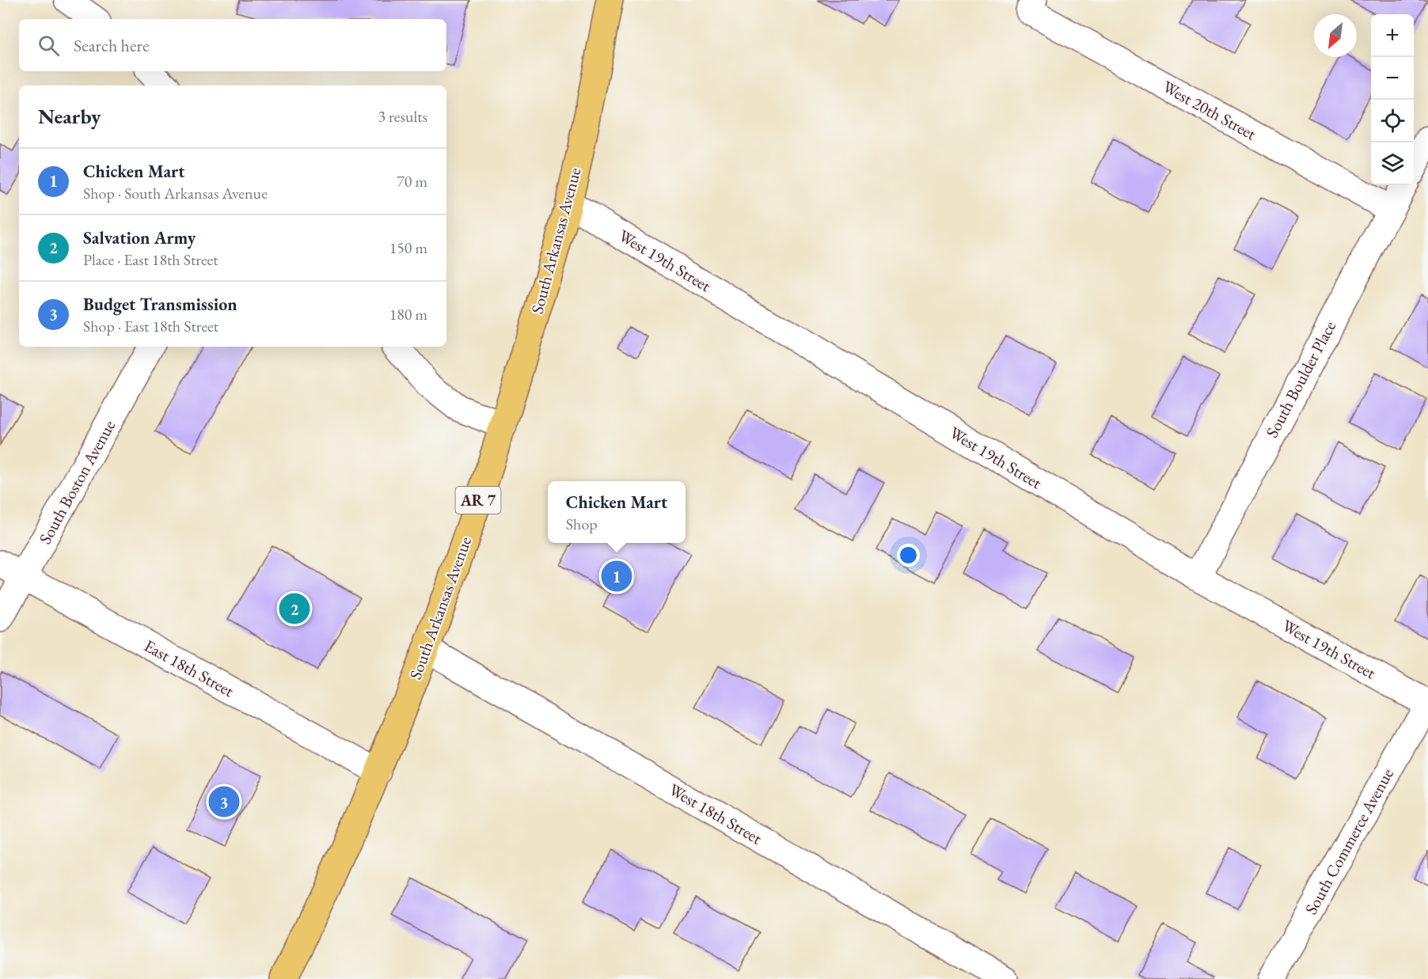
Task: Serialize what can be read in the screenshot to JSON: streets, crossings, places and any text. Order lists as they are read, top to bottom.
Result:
{
  "streets": {
    "highway": ["South Arkansas Avenue", "AR 7"],
    "street": [
      "West 20th Street",
      "West 19th Street",
      "South Boulder Place",
      "South Boston Avenue",
      "East 18th Street",
      "West 18th Street",
      "South Commerce Avenue"
    ]
  },
  "crossings": [
    ["West 20th Street", "South Boulder Place"],
    ["South Arkansas Avenue", "West 19th Street"],
    ["South Arkansas Avenue", "East 18th Street"],
    ["South Arkansas Avenue", "West 18th Street"],
    ["West 19th Street", "South Boulder Place"],
    ["West 19th Street", "South Commerce Avenue"],
    ["South Boston Avenue", "East 18th Street"]
  ],
  "north": "bottom left",
  "page": {
    "map_buttons": ["+", "−"],
    "search": "Search here",
    "heading": ["Nearby", "3 results"],
    "list": [
      {
        "mark": "1",
        "name": "Chicken Mart",
        "note": "Shop · South Arkansas Avenue",
        "value": "70 m"
      },
      {
        "mark": "2",
        "name": "Salvation Army",
        "note": "Place · East 18th Street",
        "value": "150 m"
      },
      {
        "mark": "3",
        "name": "Budget Transmission",
        "note": "Shop · East 18th Street",
        "value": "180 m"
      }
    ],
    "popup": ["Chicken Mart", "Shop"],
    "pins": ["1", "2", "3"]
  }
}
